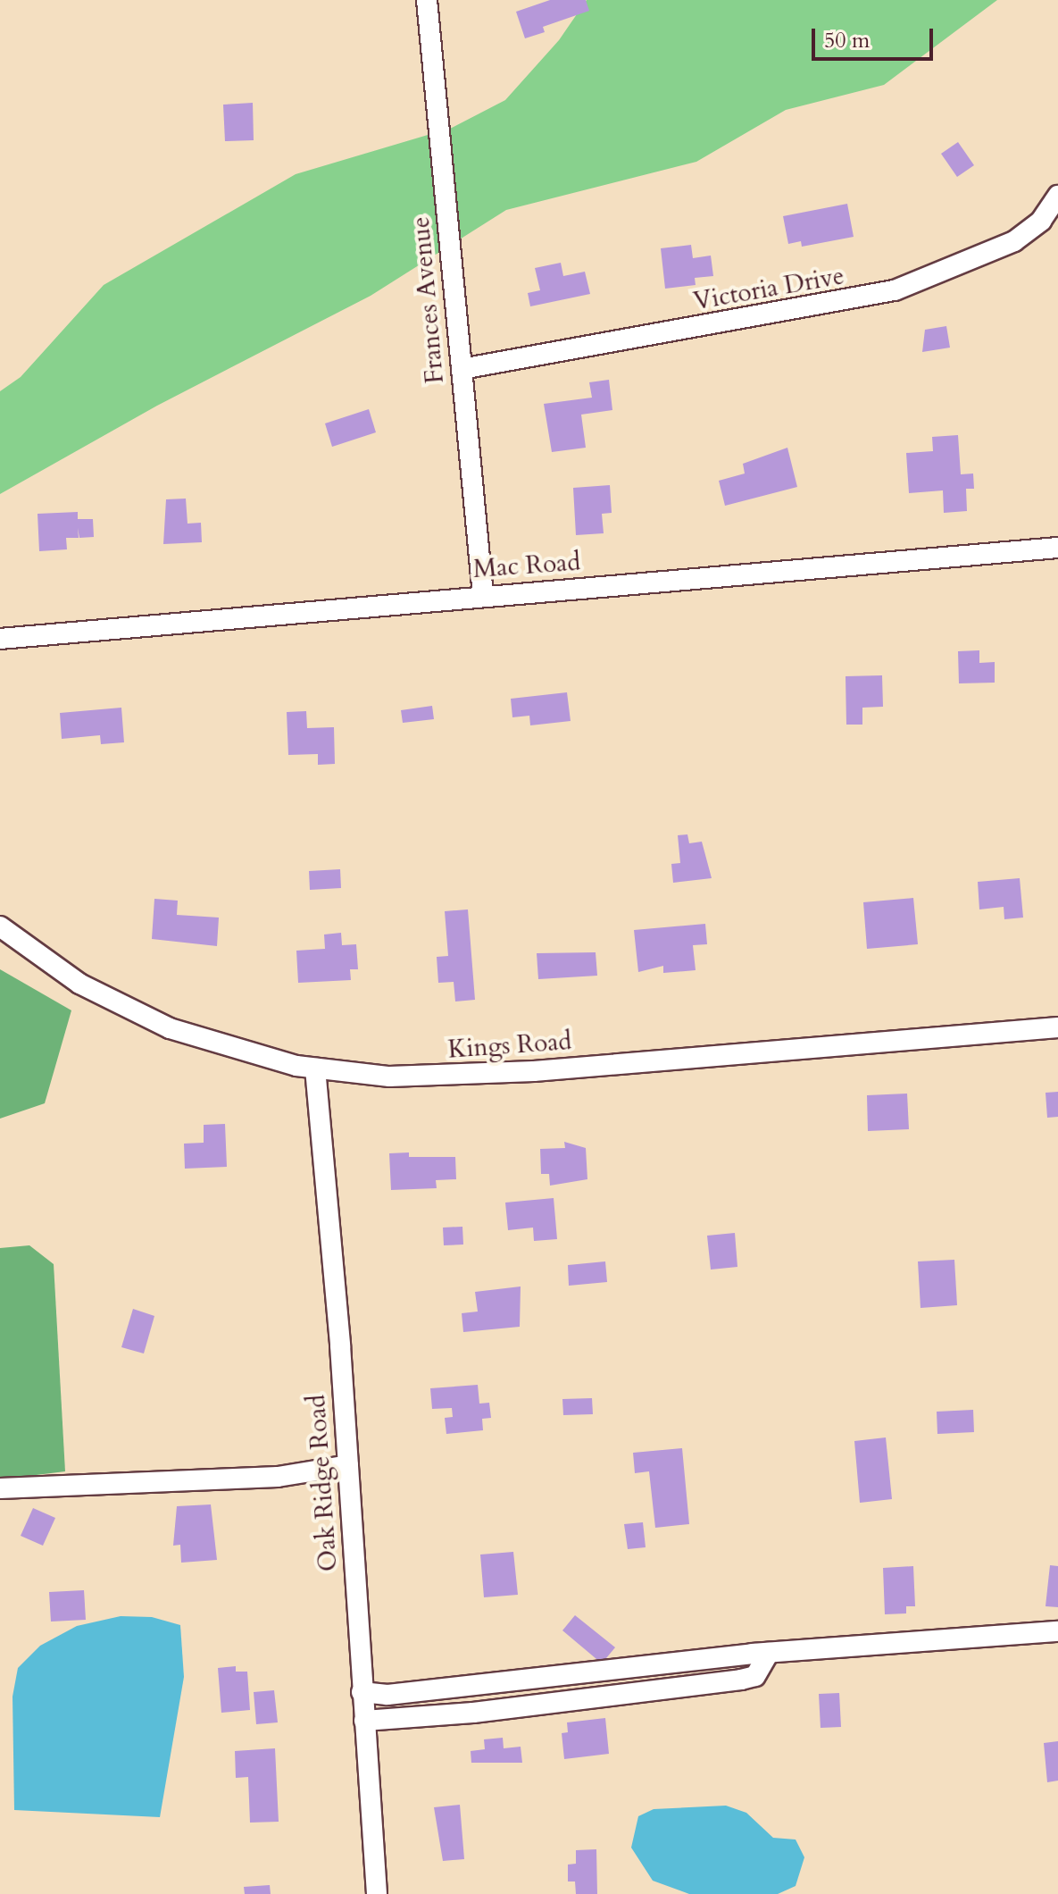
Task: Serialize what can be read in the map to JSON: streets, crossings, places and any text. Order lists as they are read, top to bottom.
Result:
{
  "streets": {
    "street": [
      "Victoria Drive",
      "Frances Avenue",
      "Mac Road",
      "Kings Road",
      "Oak Ridge Road"
    ]
  },
  "crossings": [
    ["Victoria Drive", "Frances Avenue"],
    ["Frances Avenue", "Mac Road"],
    ["Kings Road", "Oak Ridge Road"]
  ],
  "scale_bar": "50 m"
}
